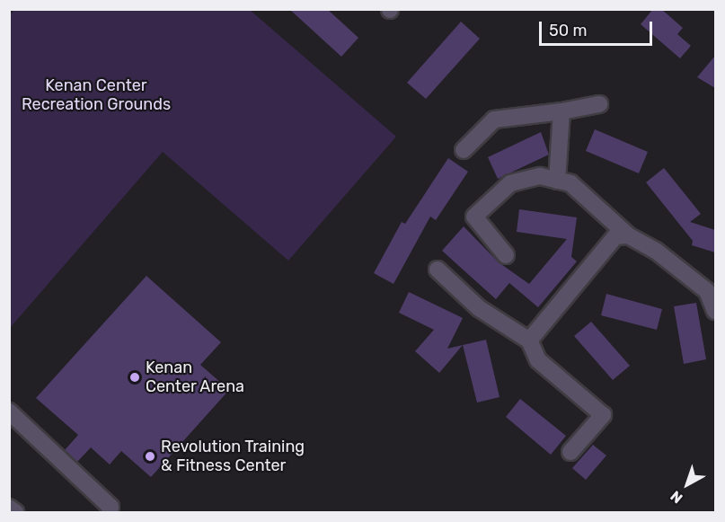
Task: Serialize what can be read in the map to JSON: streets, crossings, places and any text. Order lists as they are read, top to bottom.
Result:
{
  "parks": ["Kenan Center Recreation Grounds"],
  "places": ["Kenan Center Arena", "Revolution Training & Fitness Center"],
  "scale_bar": "50 m",
  "north": "bottom left"
}
